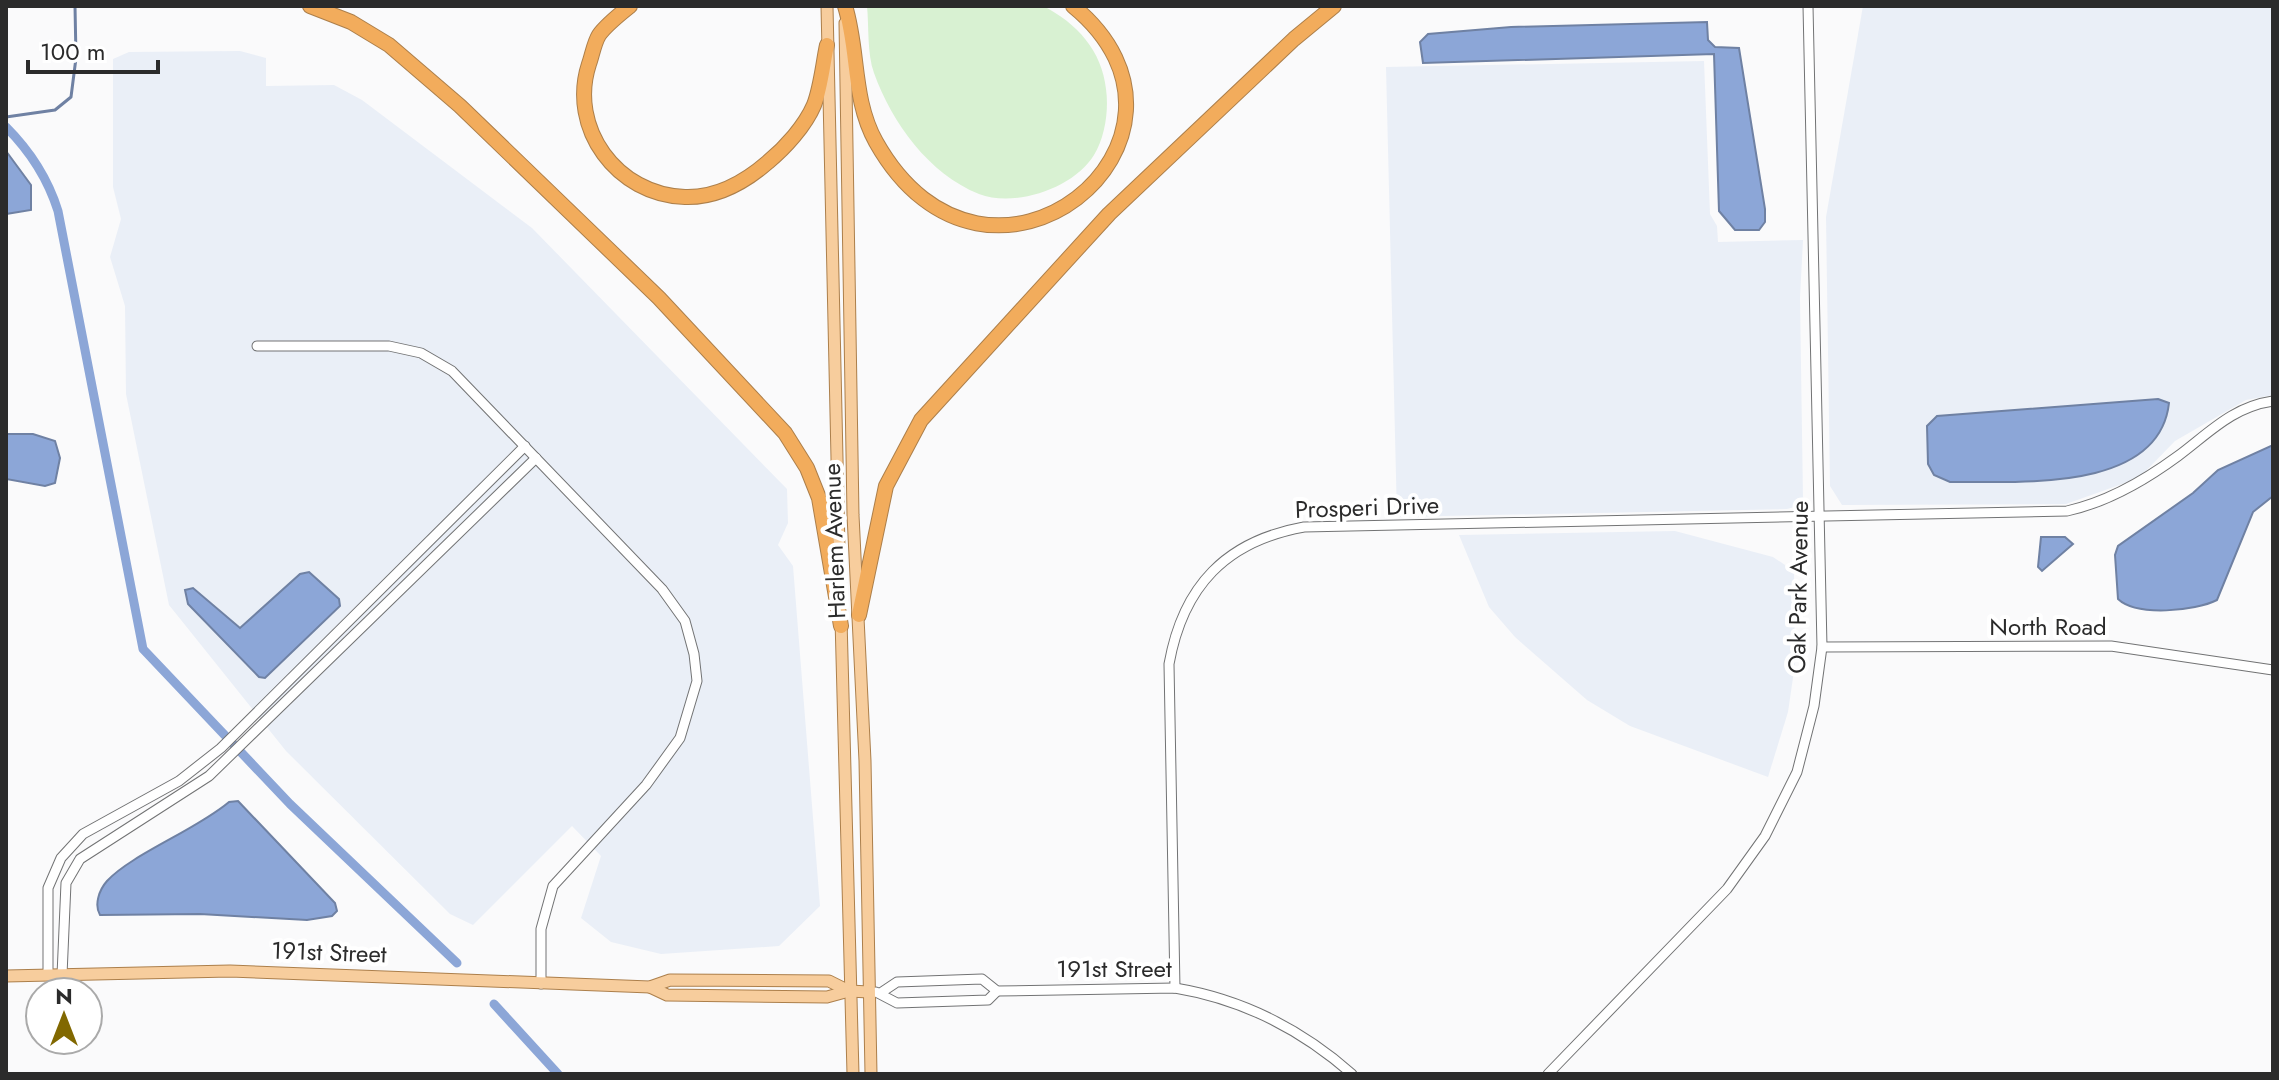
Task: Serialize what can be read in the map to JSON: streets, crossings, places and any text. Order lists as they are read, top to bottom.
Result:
{
  "streets": {
    "main road": ["Harlem Avenue", "191st Street"],
    "street": ["Prosperi Drive", "Oak Park Avenue", "North Road"]
  },
  "crossings": [
    ["Prosperi Drive", "Oak Park Avenue"],
    ["Prosperi Drive", "191st Street"],
    ["Harlem Avenue", "191st Street"],
    ["Oak Park Avenue", "North Road"]
  ],
  "scale_bar": "100 m",
  "north": "top"
}
